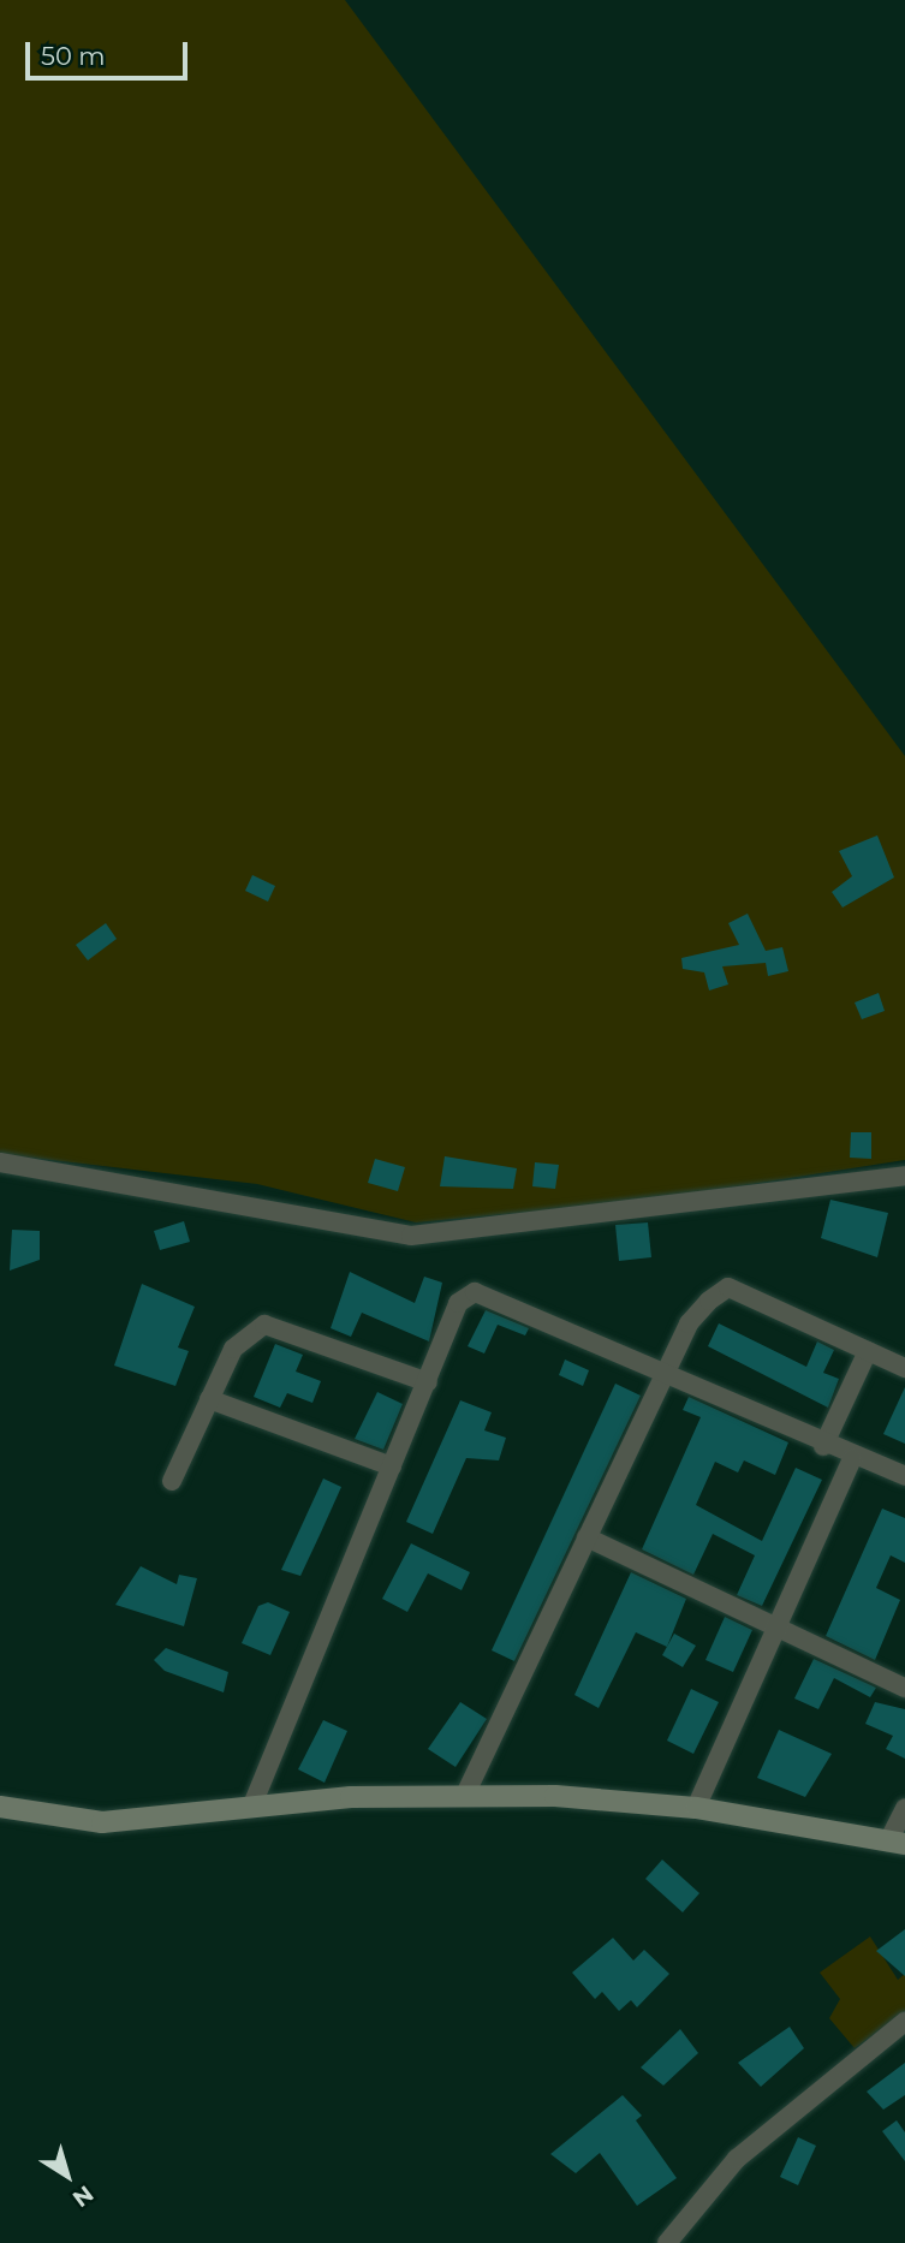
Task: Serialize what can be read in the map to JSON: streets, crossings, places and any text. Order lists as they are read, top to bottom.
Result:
{
  "scale_bar": "50 m",
  "north": "bottom right"
}
